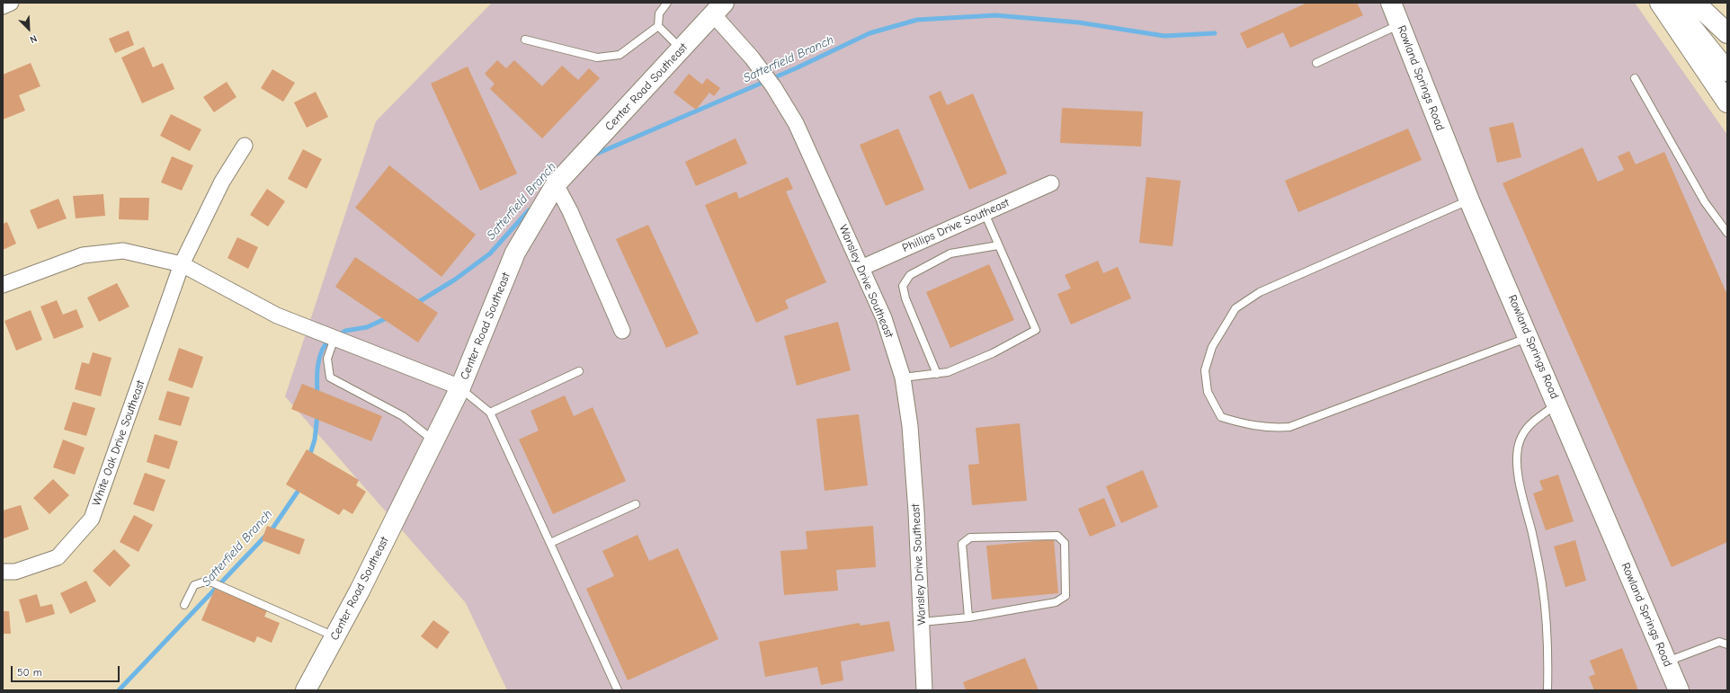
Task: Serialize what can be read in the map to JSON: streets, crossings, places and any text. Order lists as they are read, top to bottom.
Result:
{
  "streets": {
    "street": [
      "Rowland Springs Road",
      "Center Road Southeast",
      "Phillips Drive Southeast",
      "Wansley Drive Southeast",
      "White Oak Drive Southeast"
    ]
  },
  "crossings": [
    ["Center Road Southeast", "Wansley Drive Southeast"],
    ["Phillips Drive Southeast", "Wansley Drive Southeast"]
  ],
  "water": ["Satterfield Branch"],
  "scale_bar": "50 m",
  "north": "bottom right"
}
